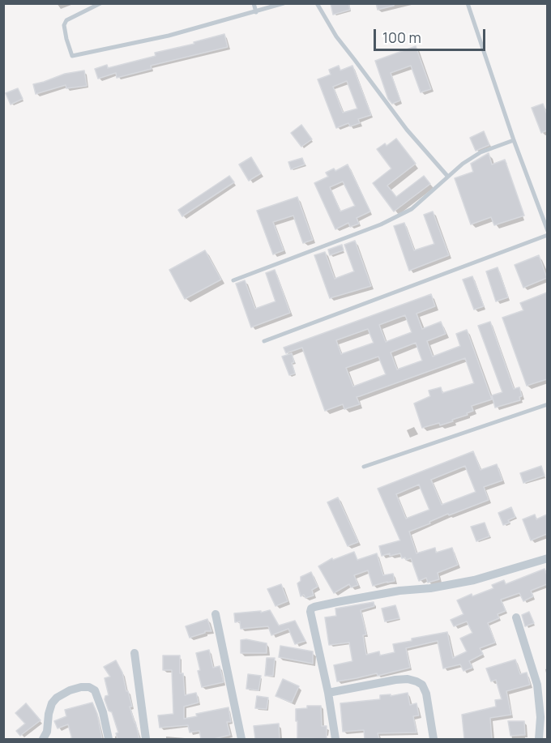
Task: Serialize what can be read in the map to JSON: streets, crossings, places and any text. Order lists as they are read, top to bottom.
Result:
{
  "scale_bar": "100 m"
}
